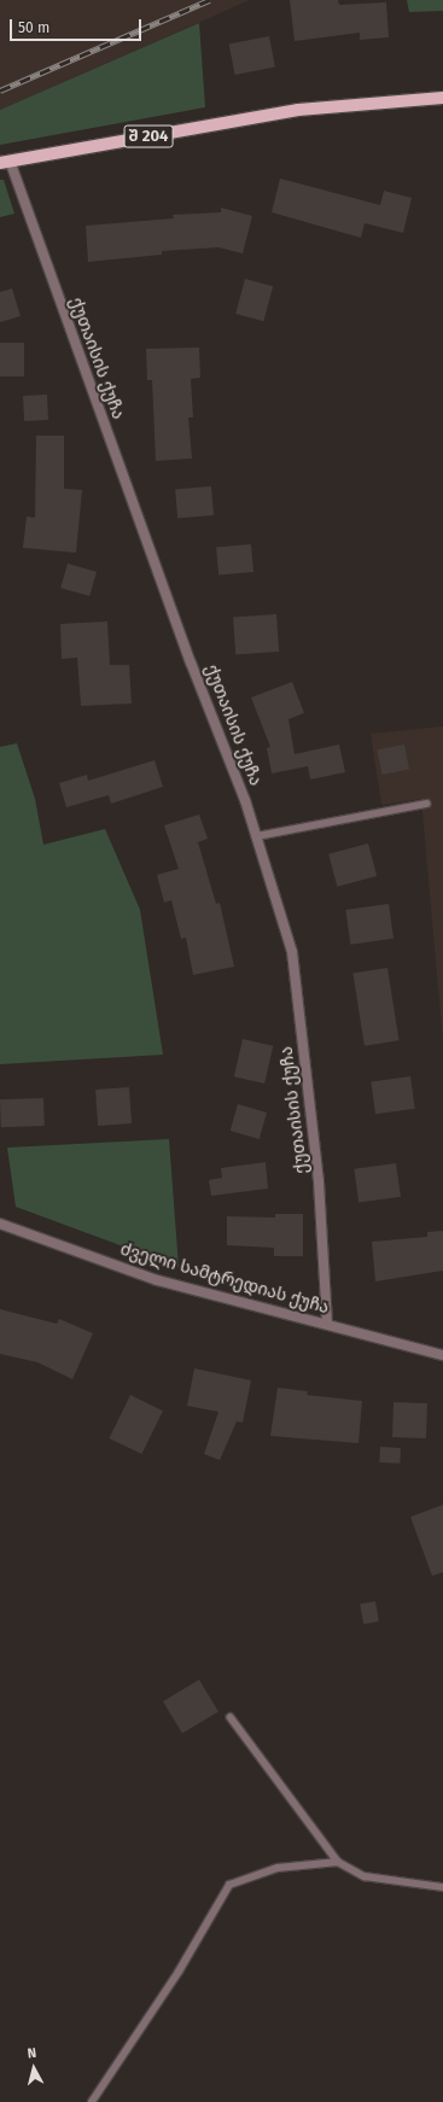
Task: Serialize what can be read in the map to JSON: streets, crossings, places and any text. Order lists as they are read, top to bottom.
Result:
{
  "streets": {
    "main road": ["შ 204"],
    "street": ["ქუთაისის ქუჩა", "ძველი სამტრედიას ქუჩა"]
  },
  "crossings": [
    ["შ 204", "ქუთაისის ქუჩა"],
    ["ქუთაისის ქუჩა", "ძველი სამტრედიას ქუჩა"]
  ],
  "scale_bar": "50 m",
  "north": "top"
}
